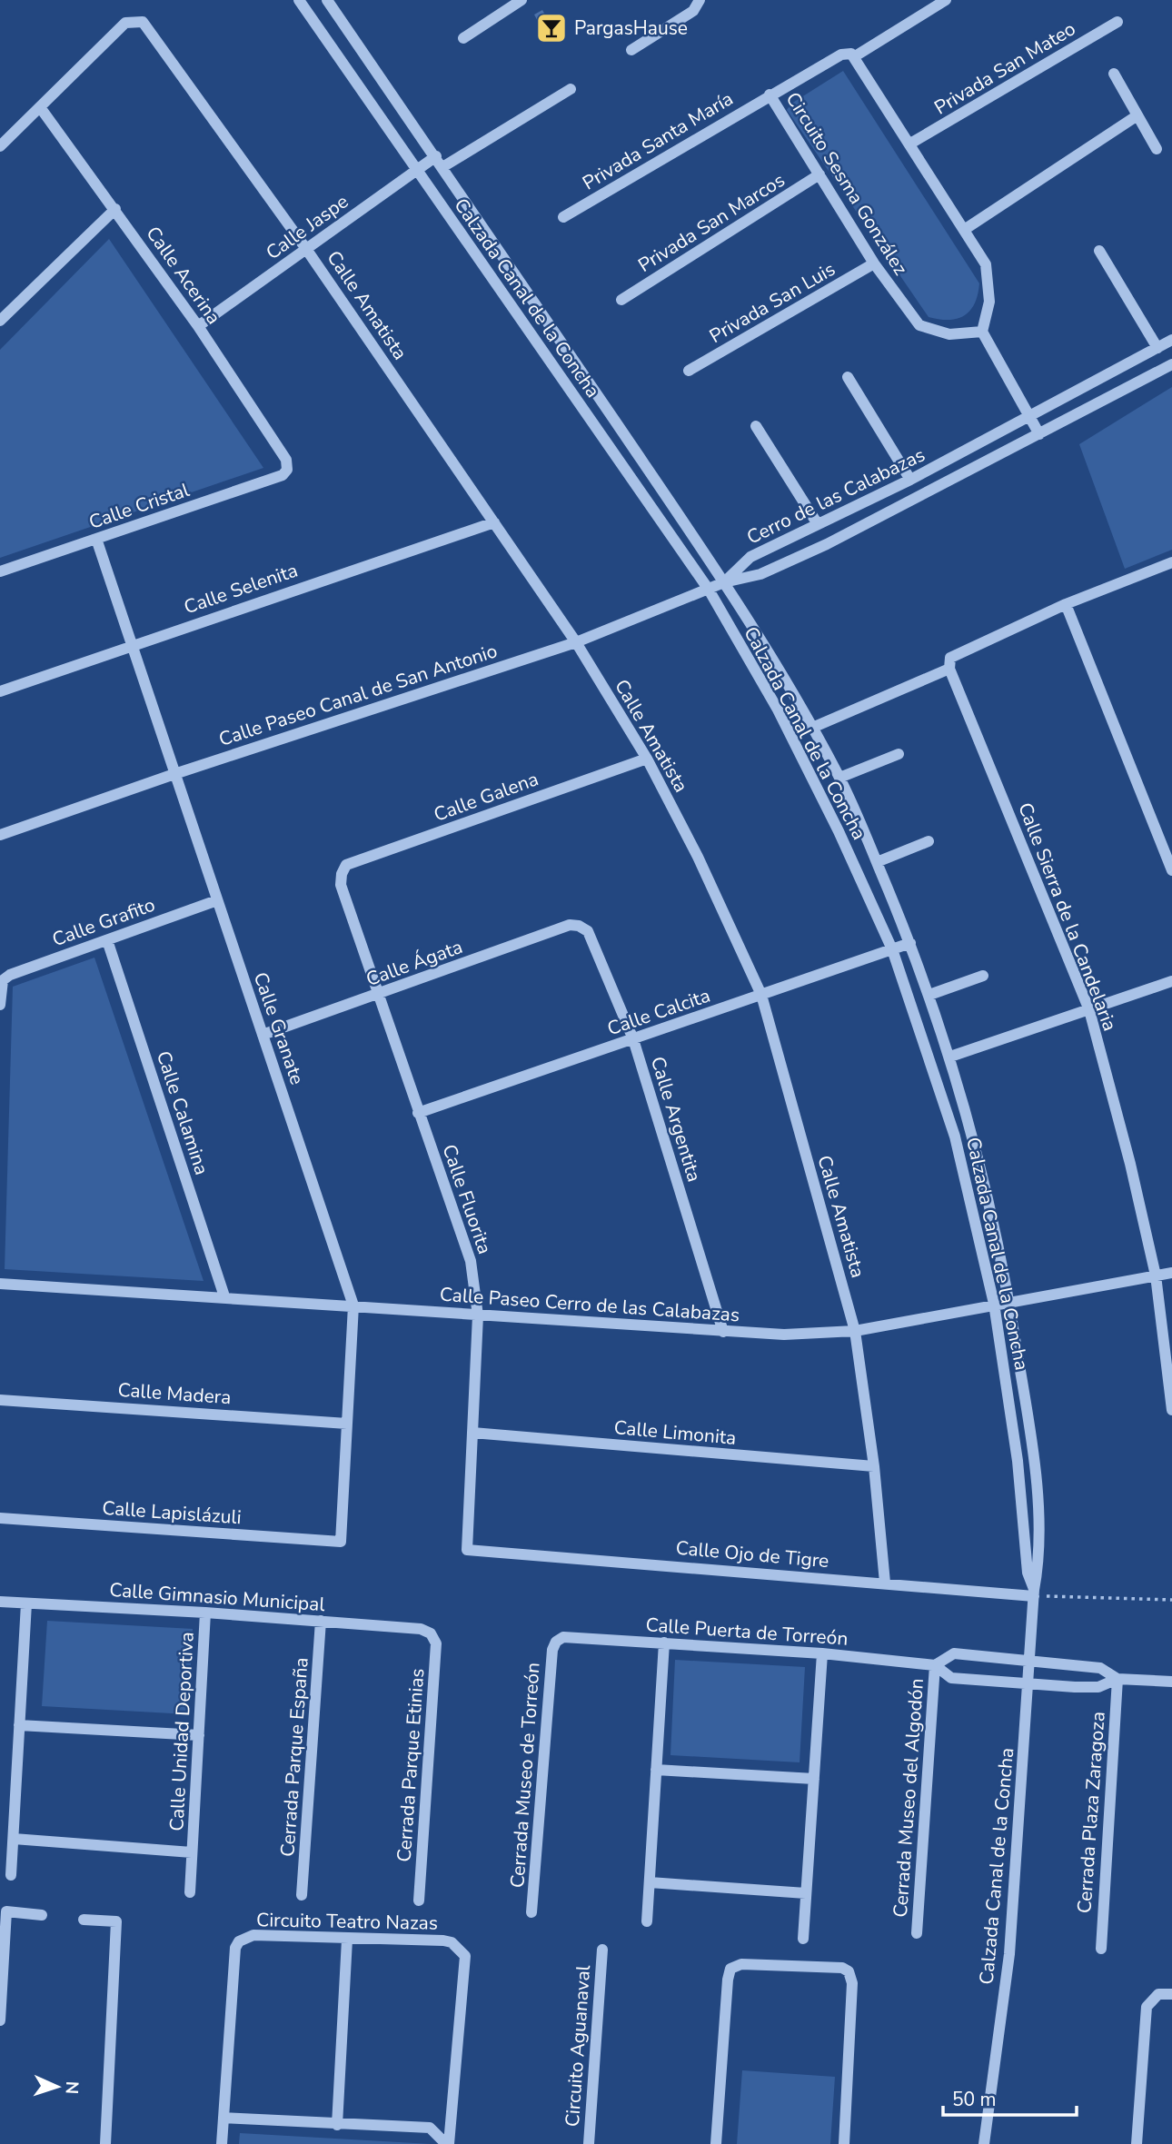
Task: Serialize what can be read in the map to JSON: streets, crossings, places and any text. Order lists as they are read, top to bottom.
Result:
{
  "streets": {
    "street": [
      "Privada San Mateo",
      "Privada Santa María",
      "Circuito Sesma González",
      "Privada San Marcos",
      "Calle Jaspe",
      "Calle Acerina",
      "Calzada Canal de la Concha",
      "Privada San Luis",
      "Calle Amatista",
      "Cerro de las Calabazas",
      "Calle Cristal",
      "Calle Selenita",
      "Calle Paseo Canal de San Antonio",
      "Calle Galena",
      "Calle Sierra de la Candelaria",
      "Calle Grafito",
      "Calle Ágata",
      "Calle Calcita",
      "Calle Granate",
      "Calle Calamina",
      "Calle Argentita",
      "Calle Fluorita",
      "Calle Paseo Cerro de las Calabazas",
      "Calle Madera",
      "Calle Limonita",
      "Calle Lapislázuli",
      "Calle Ojo de Tigre",
      "Calle Gimnasio Municipal",
      "Calle Puerta de Torreón",
      "Calle Unidad Deportiva",
      "Cerrada Parque España",
      "Cerrada Parque Etinias",
      "Cerrada Museo de Torreón",
      "Cerrada Museo del Algodón",
      "Cerrada Plaza Zaragoza",
      "Circuito Teatro Nazas",
      "Circuito Aguanaval"
    ]
  },
  "crossings": [
    ["Privada Santa María", "Circuito Sesma González"],
    ["Circuito Sesma González", "Privada San Marcos"],
    ["Circuito Sesma González", "Privada San Luis"],
    ["Calle Jaspe", "Calle Acerina"],
    ["Calle Jaspe", "Calzada Canal de la Concha"],
    ["Calle Jaspe", "Calle Amatista"],
    ["Calle Acerina", "Calle Amatista"],
    ["Calle Acerina", "Calle Cristal"],
    ["Calzada Canal de la Concha", "Cerro de las Calabazas"],
    ["Calzada Canal de la Concha", "Calle Paseo Canal de San Antonio"],
    ["Calzada Canal de la Concha", "Calle Calcita"],
    ["Calzada Canal de la Concha", "Calle Paseo Cerro de las Calabazas"],
    ["Calzada Canal de la Concha", "Calle Ojo de Tigre"],
    ["Calzada Canal de la Concha", "Calle Puerta de Torreón"],
    ["Calle Amatista", "Calle Selenita"],
    ["Calle Amatista", "Calle Paseo Canal de San Antonio"],
    ["Calle Amatista", "Calle Galena"],
    ["Calle Amatista", "Calle Calcita"],
    ["Calle Amatista", "Calle Paseo Cerro de las Calabazas"],
    ["Calle Amatista", "Calle Limonita"],
    ["Calle Amatista", "Calle Ojo de Tigre"],
    ["Cerro de las Calabazas", "Calle Paseo Canal de San Antonio"],
    ["Calle Cristal", "Calle Granate"],
    ["Calle Selenita", "Calle Granate"],
    ["Calle Paseo Canal de San Antonio", "Calle Granate"],
    ["Calle Galena", "Calle Fluorita"],
    ["Calle Sierra de la Candelaria", "Calle Paseo Cerro de las Calabazas"],
    ["Calle Grafito", "Calle Granate"],
    ["Calle Grafito", "Calle Calamina"],
    ["Calle Ágata", "Calle Granate"],
    ["Calle Ágata", "Calle Argentita"],
    ["Calle Ágata", "Calle Fluorita"],
    ["Calle Calcita", "Calle Argentita"],
    ["Calle Calcita", "Calle Fluorita"],
    ["Calle Granate", "Calle Paseo Cerro de las Calabazas"],
    ["Calle Granate", "Calle Madera"],
    ["Calle Granate", "Calle Lapislázuli"],
    ["Calle Calamina", "Calle Paseo Cerro de las Calabazas"],
    ["Calle Argentita", "Calle Paseo Cerro de las Calabazas"],
    ["Calle Fluorita", "Calle Paseo Cerro de las Calabazas"],
    ["Calle Fluorita", "Calle Limonita"],
    ["Calle Fluorita", "Calle Ojo de Tigre"],
    ["Calle Gimnasio Municipal", "Calle Unidad Deportiva"],
    ["Calle Gimnasio Municipal", "Cerrada Parque España"],
    ["Calle Gimnasio Municipal", "Cerrada Parque Etinias"],
    ["Calle Puerta de Torreón", "Cerrada Museo de Torreón"],
    ["Calle Puerta de Torreón", "Cerrada Museo del Algodón"],
    ["Calle Puerta de Torreón", "Cerrada Plaza Zaragoza"]
  ],
  "places": {
    "bar": ["PargasHause"]
  },
  "scale_bar": "50 m",
  "north": "right"
}
